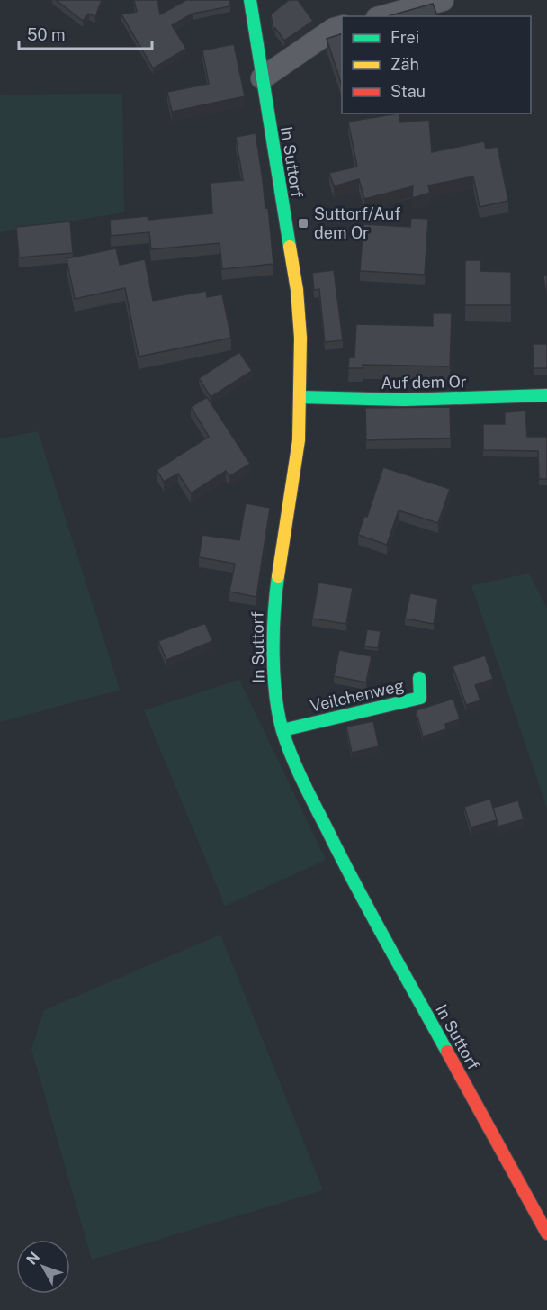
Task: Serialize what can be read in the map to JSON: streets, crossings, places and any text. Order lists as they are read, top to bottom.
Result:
{
  "streets": {
    "main road": ["In Suttorf", "Auf dem Or", "Veilchenweg"]
  },
  "crossings": [
    ["In Suttorf", "Auf dem Or"],
    ["In Suttorf", "Veilchenweg"]
  ],
  "places": {
    "transit": ["Suttorf/Auf dem Or"]
  },
  "legend": ["Frei", "Zäh", "Stau"],
  "scale_bar": "50 m",
  "north": "top left"
}
